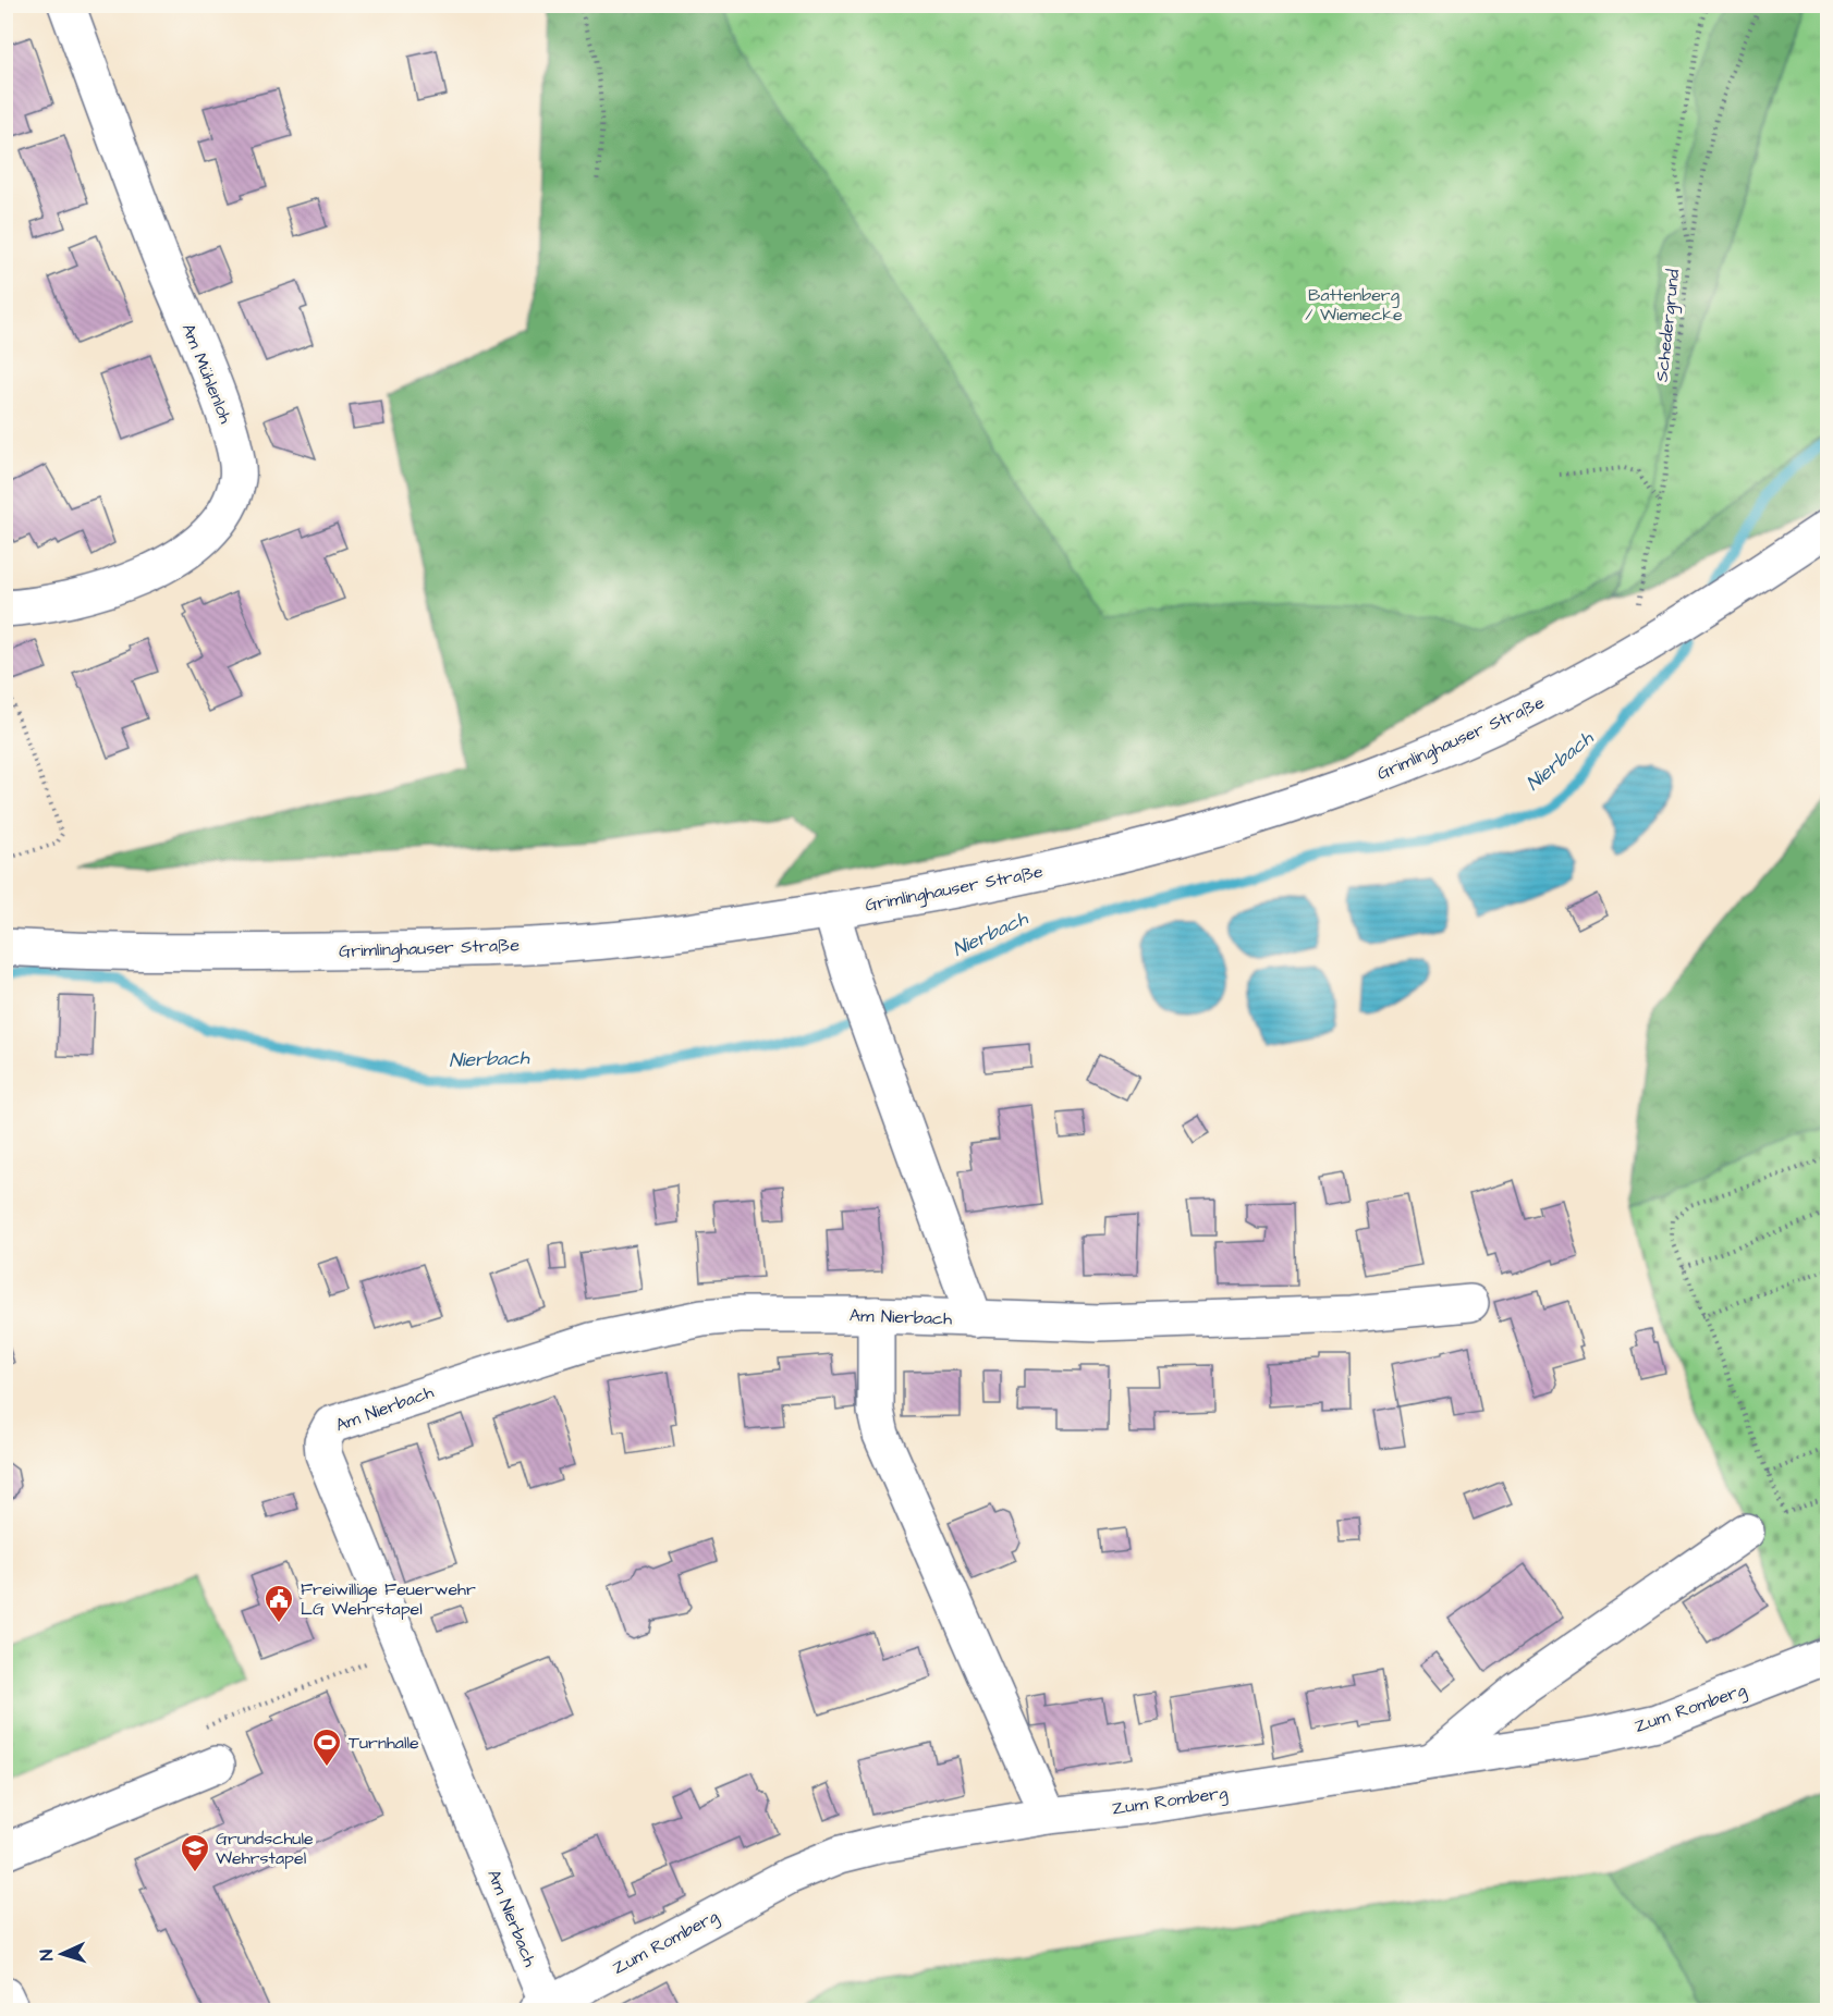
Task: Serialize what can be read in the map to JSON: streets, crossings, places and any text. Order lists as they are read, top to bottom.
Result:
{
  "streets": {
    "street": [
      "Am Mühlenloh",
      "Grimlinghauser Straße",
      "Am Nierbach",
      "Zum Romberg"
    ],
    "path": ["Schedergrund"]
  },
  "crossings": [
    ["Schedergrund", "Grimlinghauser Straße"],
    ["Grimlinghauser Straße", "Am Nierbach"],
    ["Am Nierbach", "Zum Romberg"]
  ],
  "water": ["Nierbach"],
  "parks": ["Battenberg / Wiemecke"],
  "places": {
    "public building": ["Freiwillige Feuerwehr LG Wehrstapel"],
    "sports": ["Turnhalle"],
    "school or university": ["Grundschule Wehrstapel"]
  },
  "north": "left"
}
